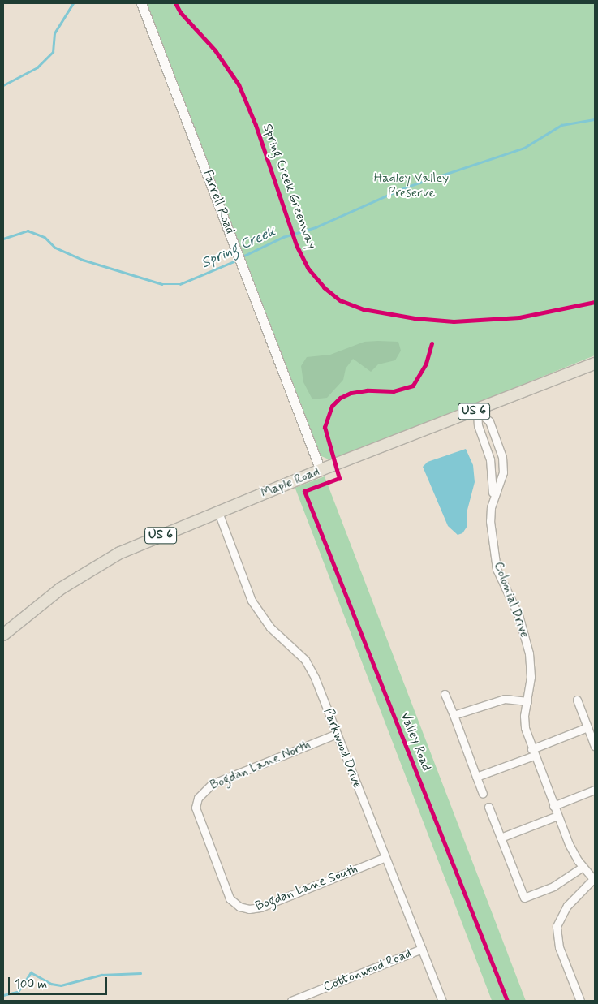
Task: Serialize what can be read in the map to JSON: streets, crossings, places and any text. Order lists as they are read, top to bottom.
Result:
{
  "streets": {
    "main road": ["US 6", "Maple Road"],
    "street": [
      "Farrell Road",
      "Colonial Drive",
      "Parkwood Drive",
      "Bogdan Lane North",
      "Bogdan Lane South",
      "Cottonwood Road"
    ],
    "cycle path": ["Spring Creek Greenway", "Valley Road"]
  },
  "crossings": [
    ["Farrell Road", "Maple Road"],
    ["Maple Road", "Colonial Drive"],
    ["Maple Road", "Parkwood Drive"],
    ["Parkwood Drive", "Bogdan Lane North"],
    ["Parkwood Drive", "Bogdan Lane South"],
    ["Parkwood Drive", "Cottonwood Road"],
    ["Bogdan Lane North", "Bogdan Lane South"]
  ],
  "water": ["Spring Creek"],
  "parks": ["Hadley Valley Preserve"],
  "scale_bar": "100 m"
}
